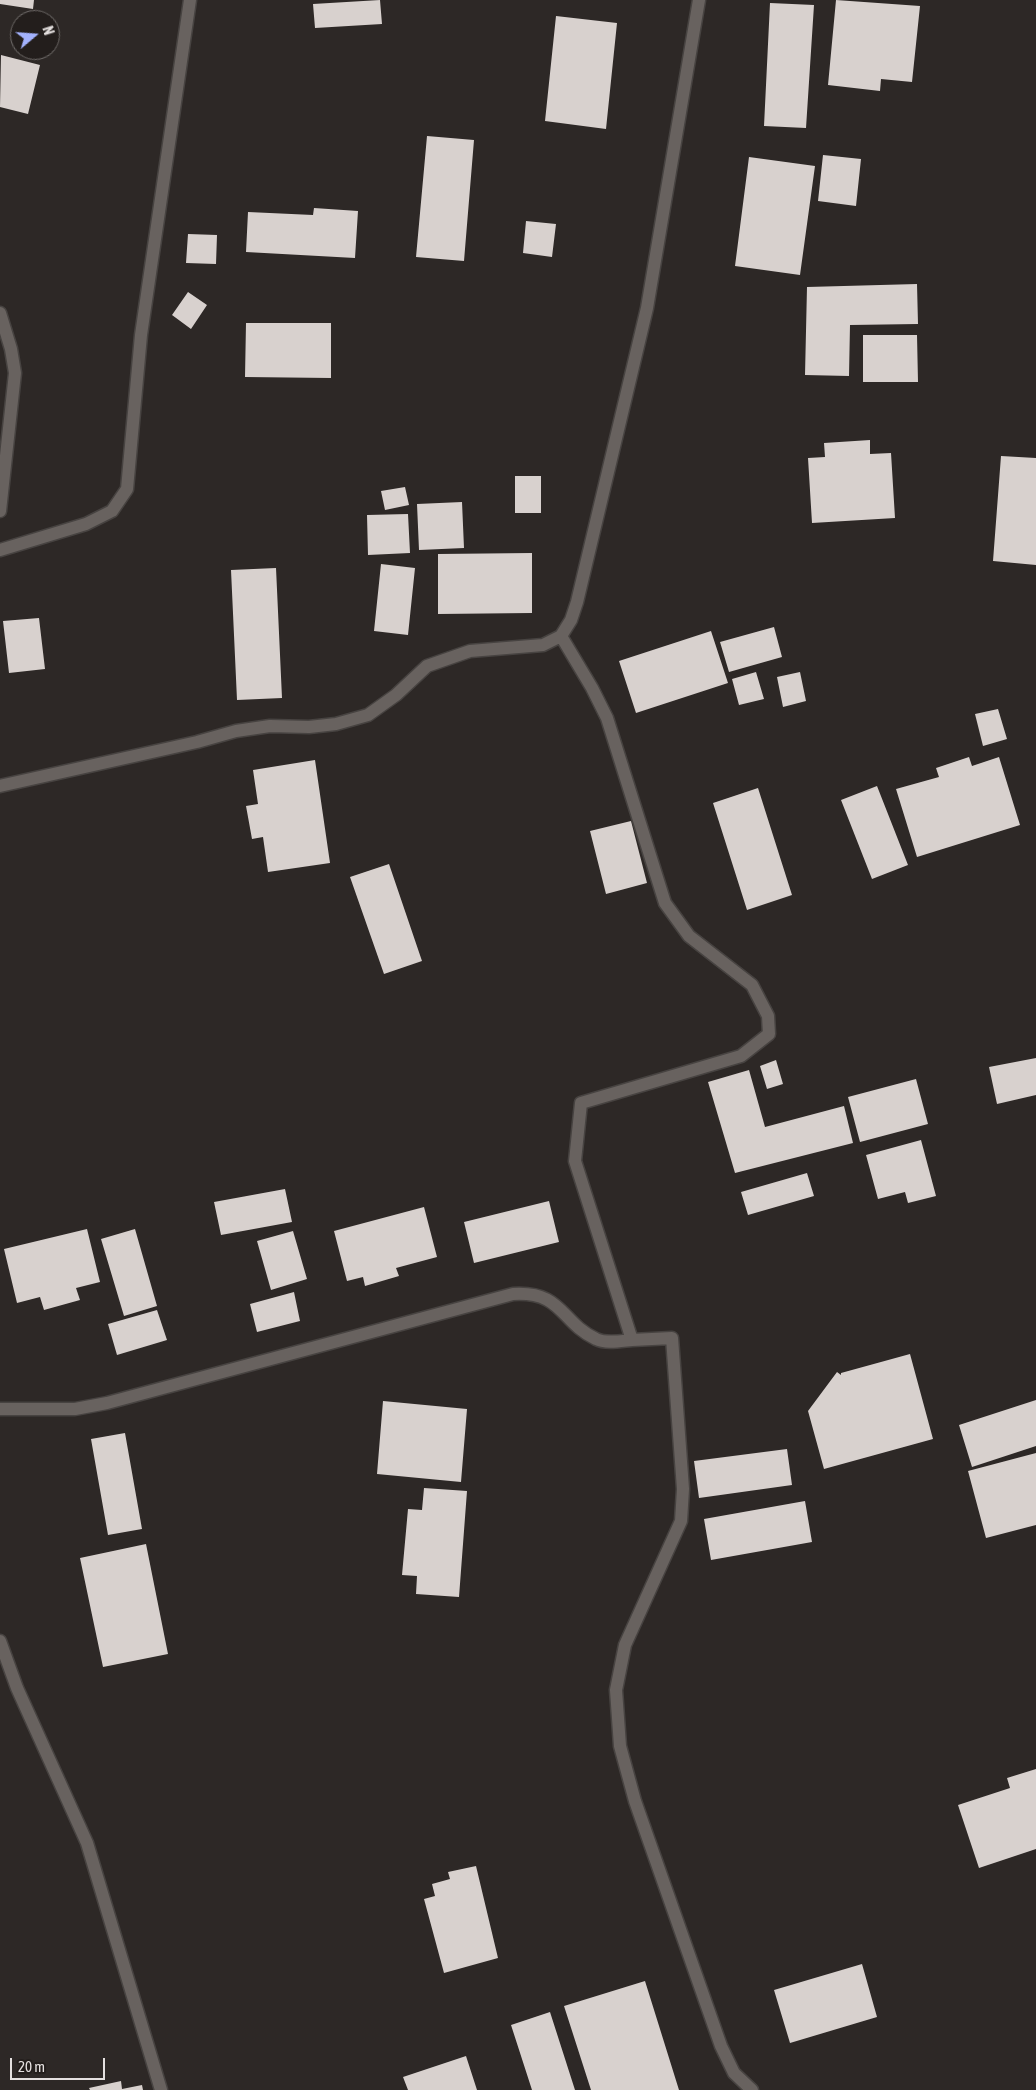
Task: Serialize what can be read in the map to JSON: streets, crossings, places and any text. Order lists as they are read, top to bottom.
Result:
{
  "scale_bar": "20 m",
  "north": "right"
}
